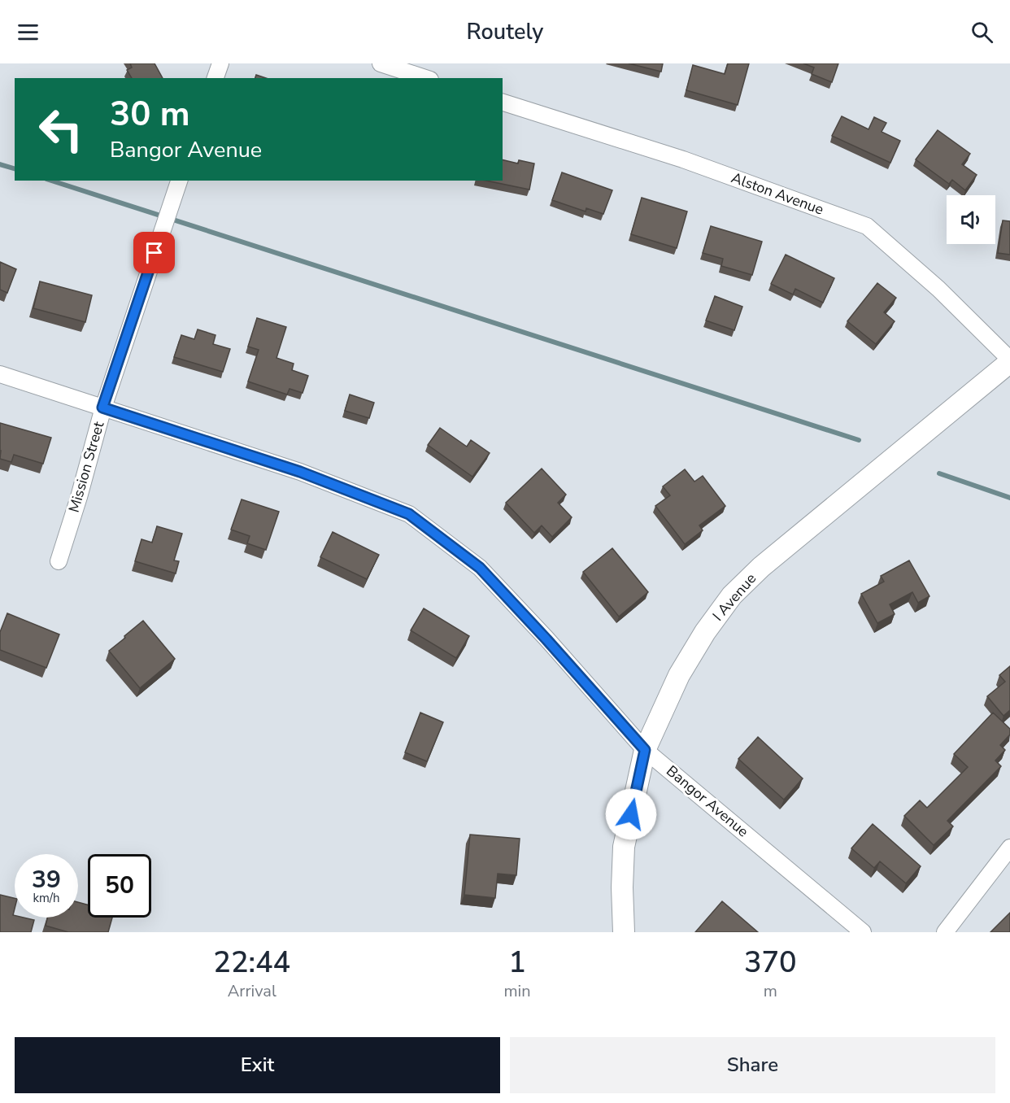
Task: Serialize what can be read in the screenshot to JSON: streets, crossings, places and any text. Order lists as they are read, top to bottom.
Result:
{
  "streets": {
    "main road": ["I Avenue"],
    "street": ["Alston Avenue", "Mission Street", "Bangor Avenue"]
  },
  "crossings": [
    ["Alston Avenue", "I Avenue"],
    ["Mission Street", "Bangor Avenue"],
    ["I Avenue", "Bangor Avenue"]
  ],
  "page": {
    "header": "Routely",
    "turn": ["30 m", "Bangor Avenue"],
    "speed": "39 km/h",
    "limit": "50",
    "eta": [
      "22:44",
      "Arrival",
      "1",
      "min",
      "370",
      "m"
    ],
    "buttons": ["Exit", "Share"]
  }
}
